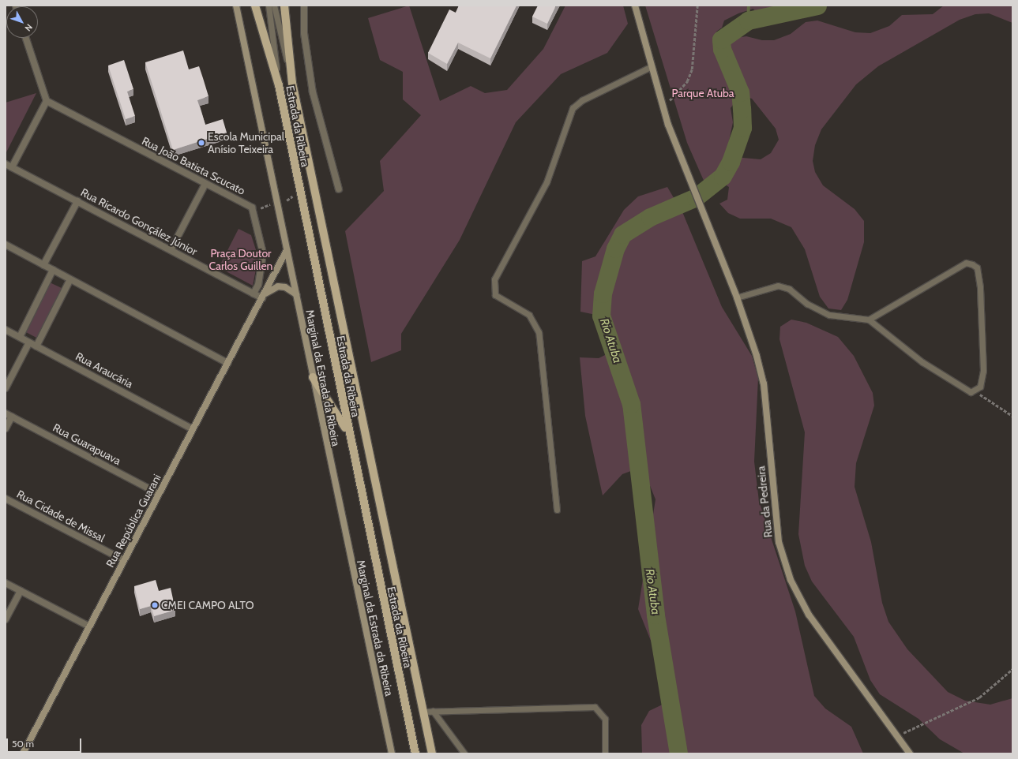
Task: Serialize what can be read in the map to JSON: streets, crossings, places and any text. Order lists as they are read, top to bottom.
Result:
{
  "streets": {
    "main road": [
      "Estrada da Ribeira",
      "Marginal da Estrada da Ribeira",
      "Rua da Pedreira",
      "Rua República Guarani"
    ],
    "street": [
      "Rua João Batista Scucato",
      "Rua Ricardo Gonçález Júnior",
      "Rua Araucária",
      "Rua Guarapuava",
      "Rua Cidade de Missal"
    ]
  },
  "crossings": [
    ["Rua João Batista Scucato", "Rua Ricardo Gonçález Júnior"],
    ["Rua Ricardo Gonçález Júnior", "Rua República Guarani"],
    ["Rua Araucária", "Rua República Guarani"],
    ["Marginal da Estrada da Ribeira", "Rua República Guarani"],
    ["Rua Guarapuava", "Rua República Guarani"],
    ["Rua Cidade de Missal", "Rua República Guarani"]
  ],
  "water": ["Rio Atuba"],
  "parks": ["Parque Atuba", "Praça Doutor Carlos Guillen"],
  "places": ["Escola Municipal Anísio Teixeira", "CMEI CAMPO ALTO"],
  "scale_bar": "50 m",
  "north": "bottom right"
}
